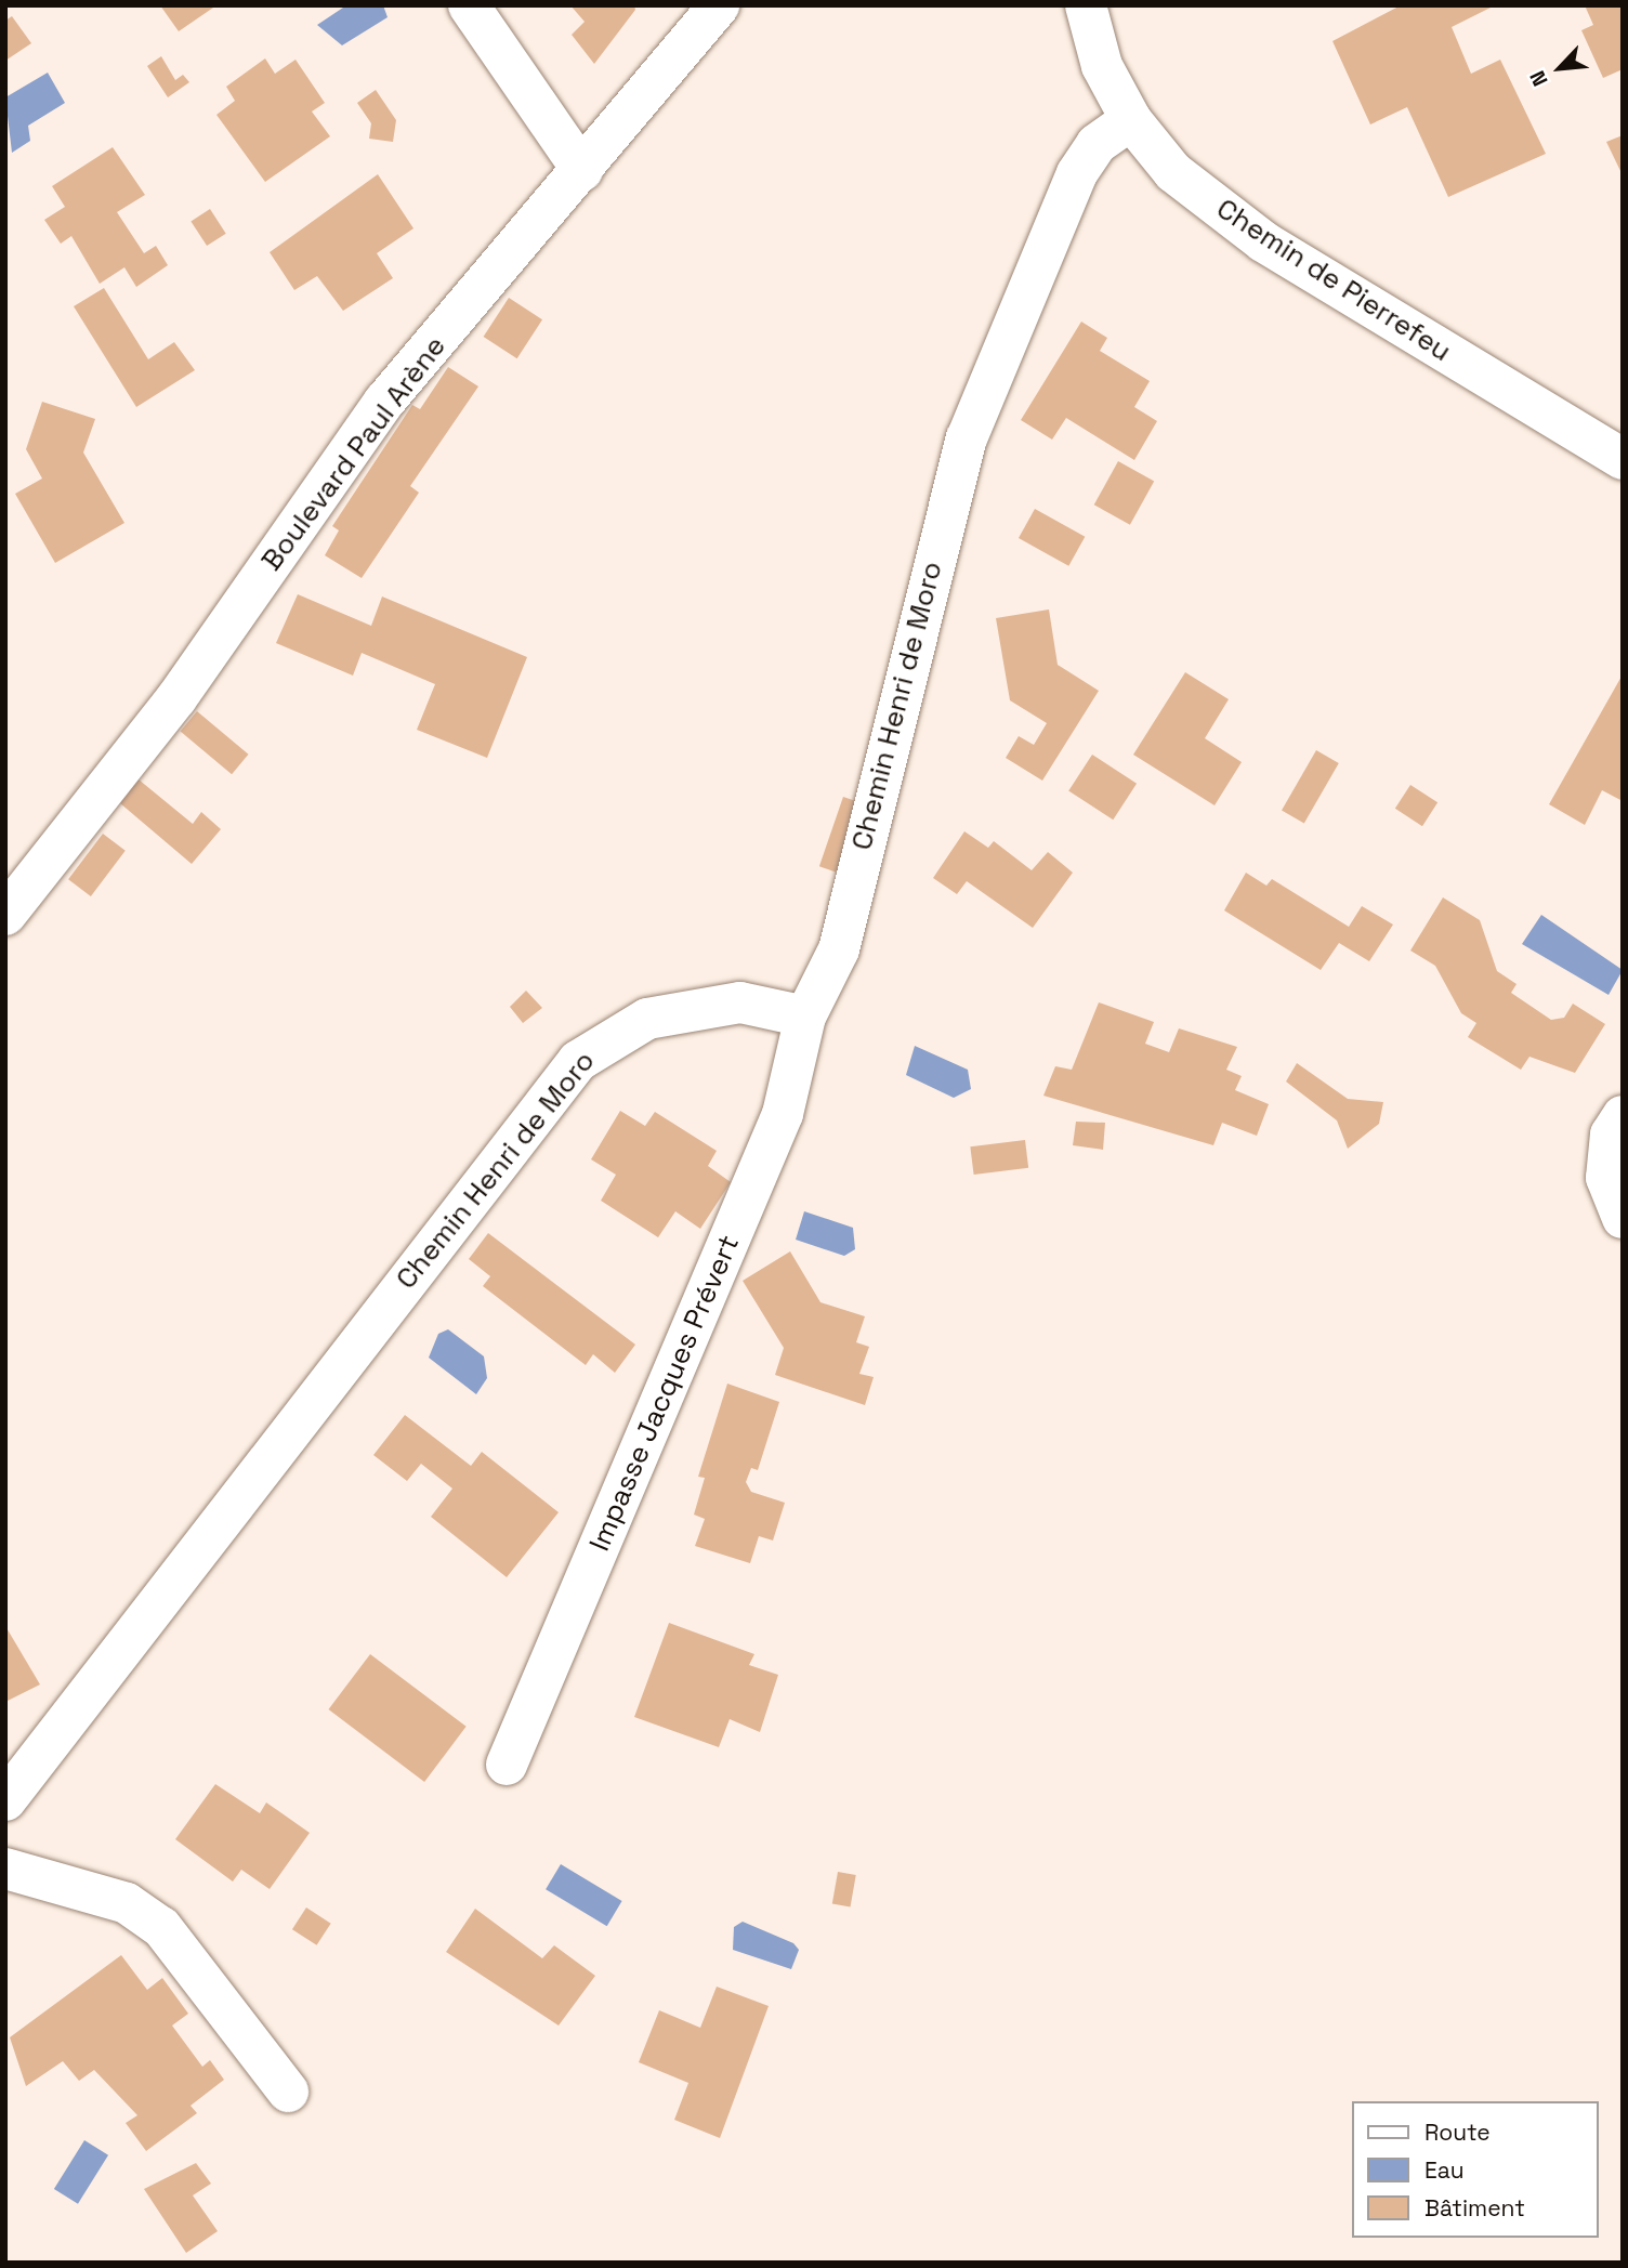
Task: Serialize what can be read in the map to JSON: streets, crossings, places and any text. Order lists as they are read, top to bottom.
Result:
{
  "streets": {
    "street": [
      "Chemin de Pierrefeu",
      "Boulevard Paul Arène",
      "Chemin Henri de Moro",
      "Impasse Jacques Prévert"
    ]
  },
  "crossings": [
    ["Chemin de Pierrefeu", "Chemin Henri de Moro"],
    ["Chemin Henri de Moro", "Impasse Jacques Prévert"]
  ],
  "legend": ["Route", "Eau", "Bâtiment"],
  "north": "bottom left"
}
